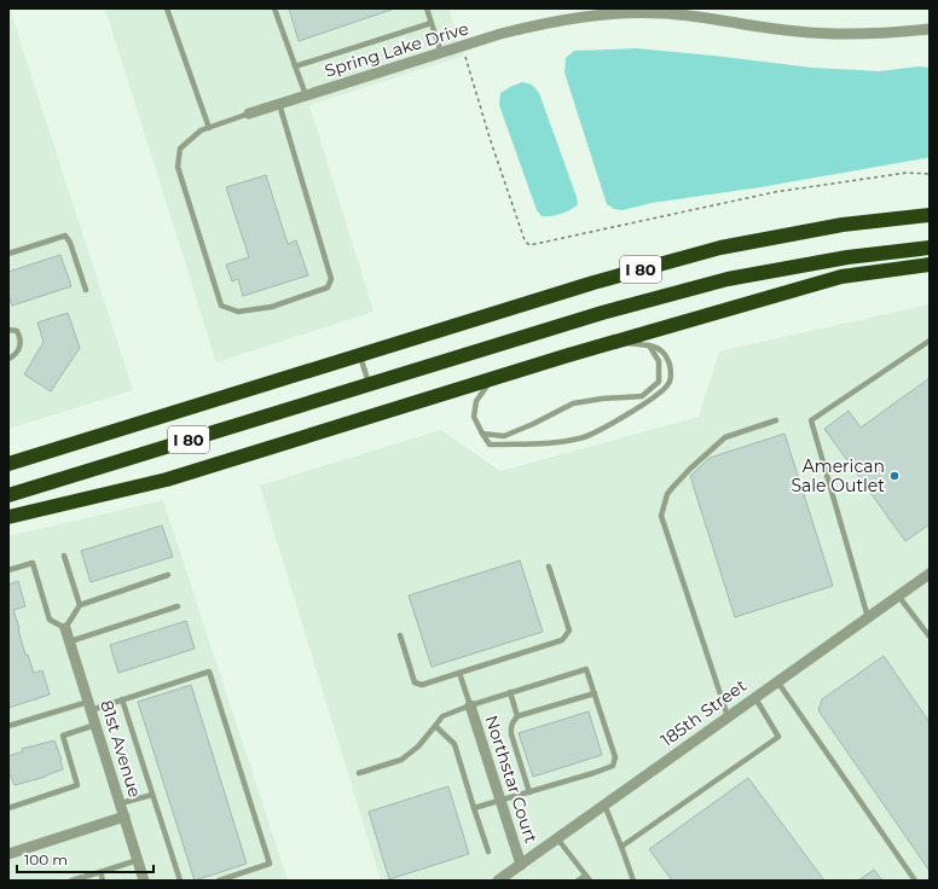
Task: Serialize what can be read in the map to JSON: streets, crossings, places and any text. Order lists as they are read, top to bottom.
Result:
{
  "streets": {
    "highway": ["I 80"],
    "street": [
      "Spring Lake Drive",
      "185th Street",
      "81st Avenue",
      "Northstar Court"
    ]
  },
  "crossings": [
    ["185th Street", "Northstar Court"]
  ],
  "places": ["American Sale Outlet"],
  "scale_bar": "100 m"
}
